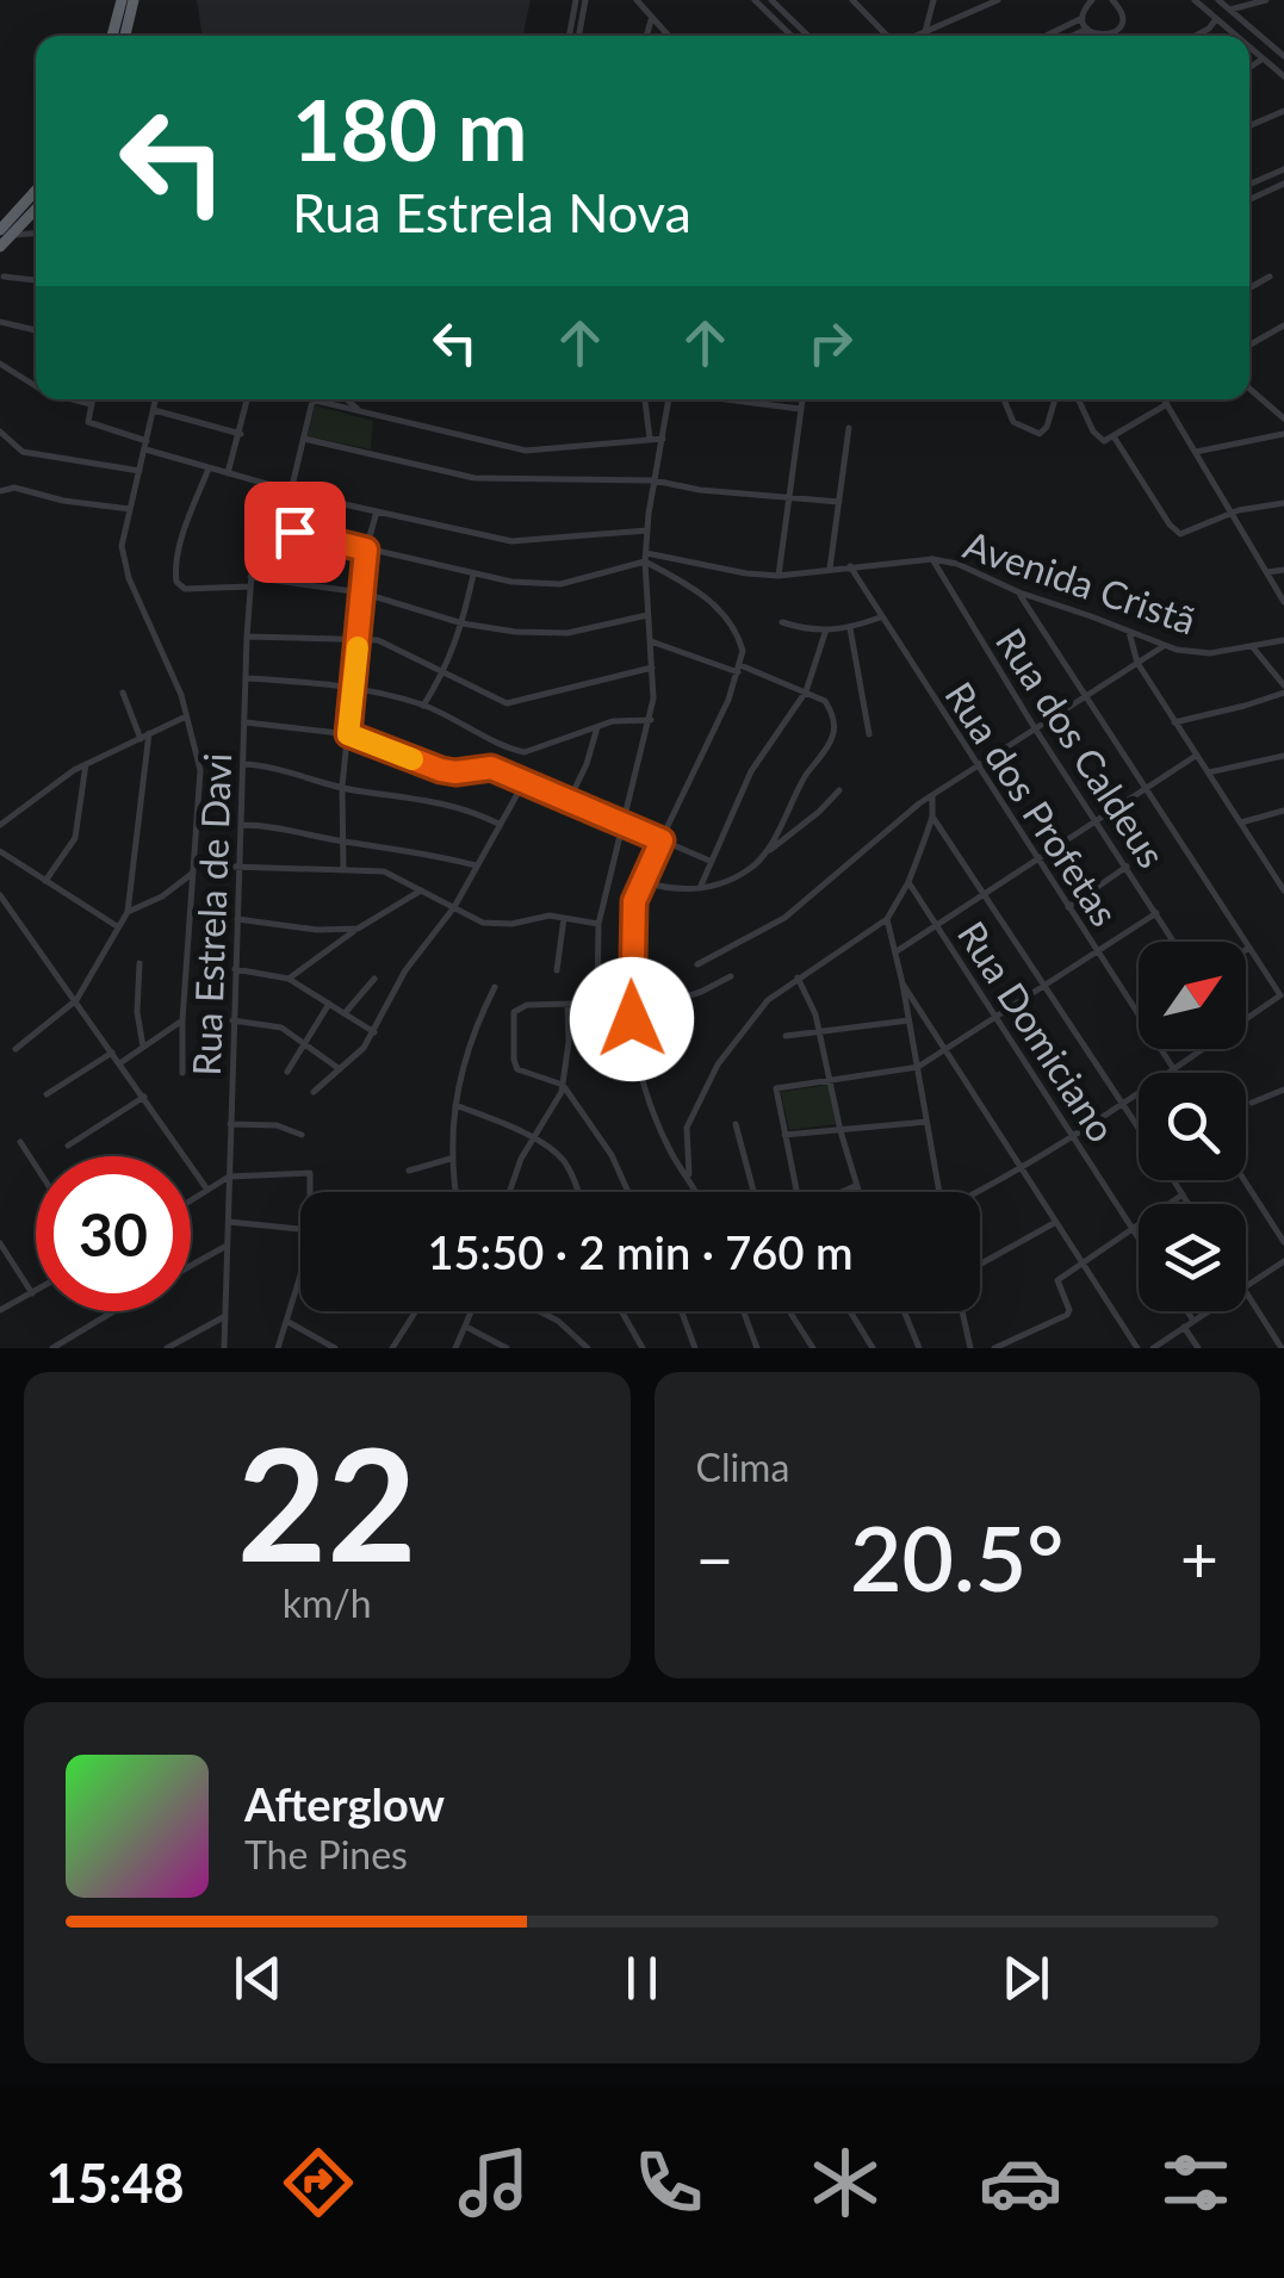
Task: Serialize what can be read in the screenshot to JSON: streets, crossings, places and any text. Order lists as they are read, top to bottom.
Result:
{
  "streets": {
    "street": [
      "Avenida Cristã",
      "Rua dos Caldeus",
      "Rua dos Profetas",
      "Rua Estrela de Davi",
      "Rua Domiciano"
    ]
  },
  "crossings": [
    ["Avenida Cristã", "Rua dos Caldeus"],
    ["Avenida Cristã", "Rua dos Profetas"]
  ],
  "north": "top right",
  "page": {
    "turn": ["180 m", "Rua Estrela Nova"],
    "limit": "30",
    "trip": "15:50 · 2 min · 760 m",
    "tile": [
      ["22", "km/h"],
      "Clima"
    ],
    "heat": ["−", "20.5°", "+"],
    "song": ["Afterglow", "The Pines"],
    "tabs": "15:48"
  }
}
